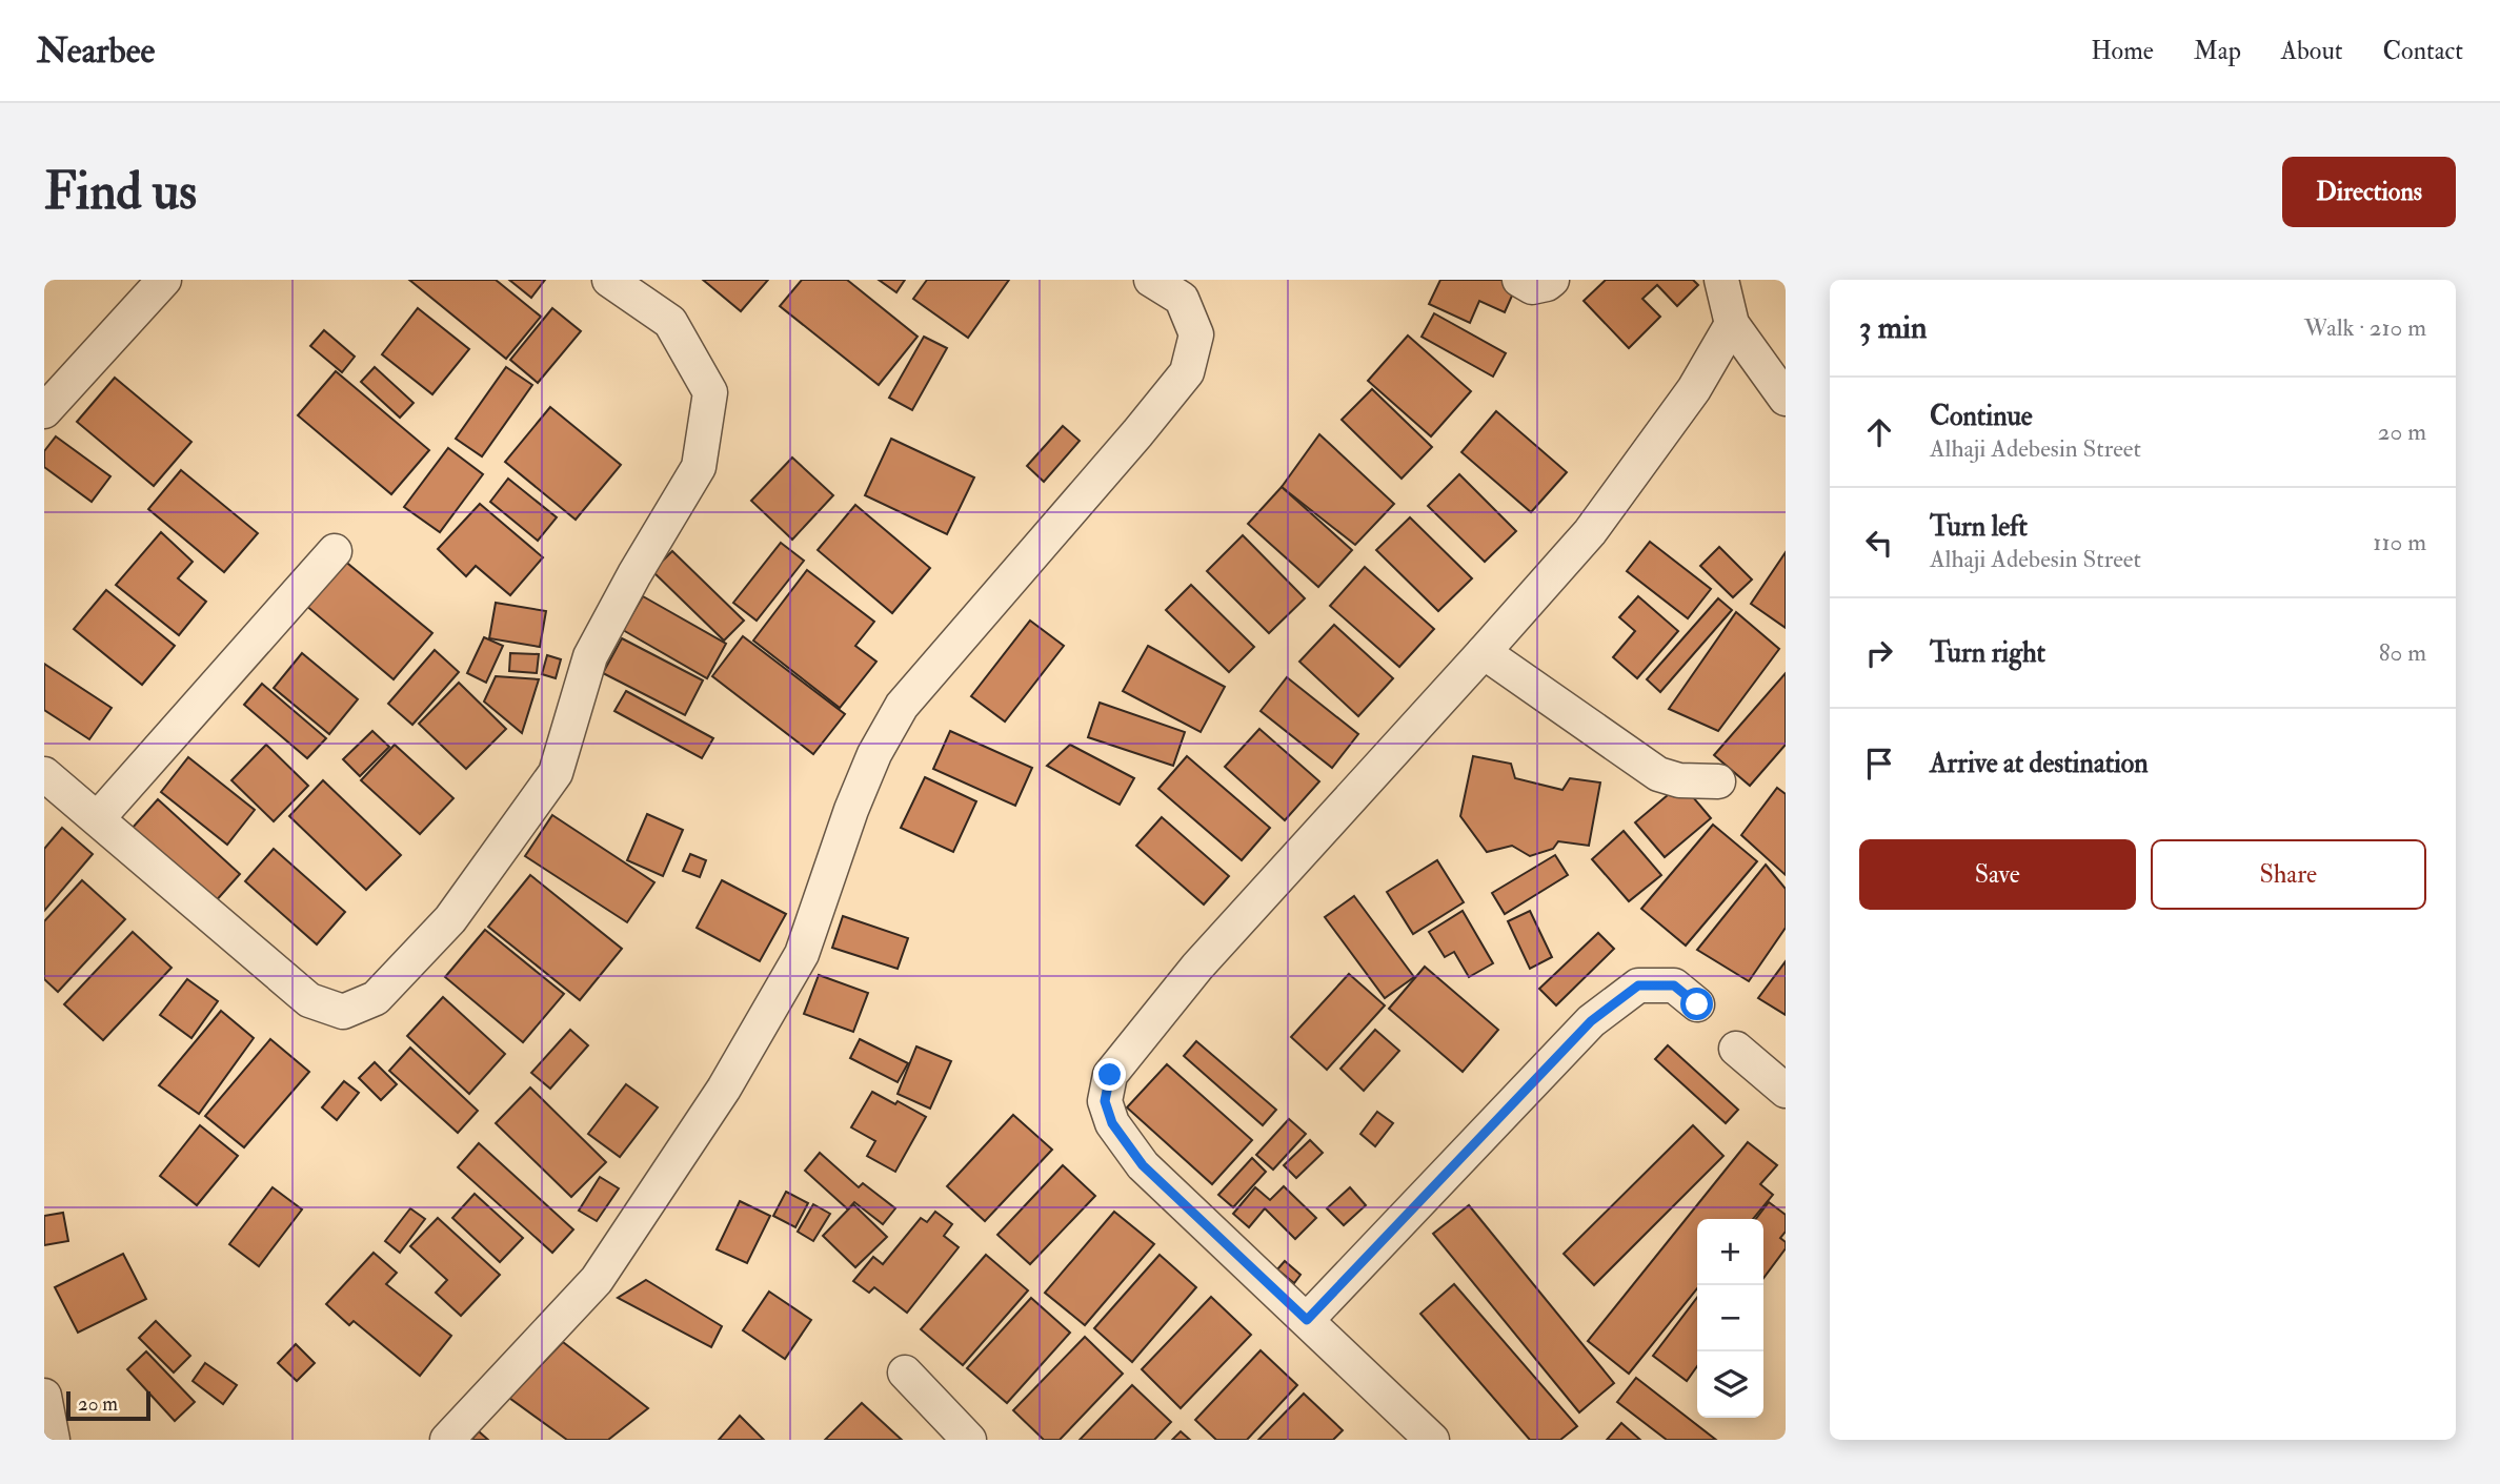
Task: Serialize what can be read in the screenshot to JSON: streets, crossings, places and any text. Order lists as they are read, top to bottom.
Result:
{
  "scale_bar": "20 m",
  "page": {
    "header": "Nearbee",
    "nav": [
      "Home",
      "Map",
      "About",
      "Contact"
    ],
    "buttons": [
      "Directions",
      ["Save", "Share"]
    ],
    "title": "Find us",
    "heading": ["3 min", "Walk · 210 m"],
    "list": [
      ["Continue", "Alhaji Adebesin Street", "20 m"],
      ["Turn left", "Alhaji Adebesin Street", "110 m"],
      ["Turn right", "80 m"],
      "Arrive at destination"
    ],
    "map_buttons": ["+", "−"],
    "scale": "20 m"
  }
}
